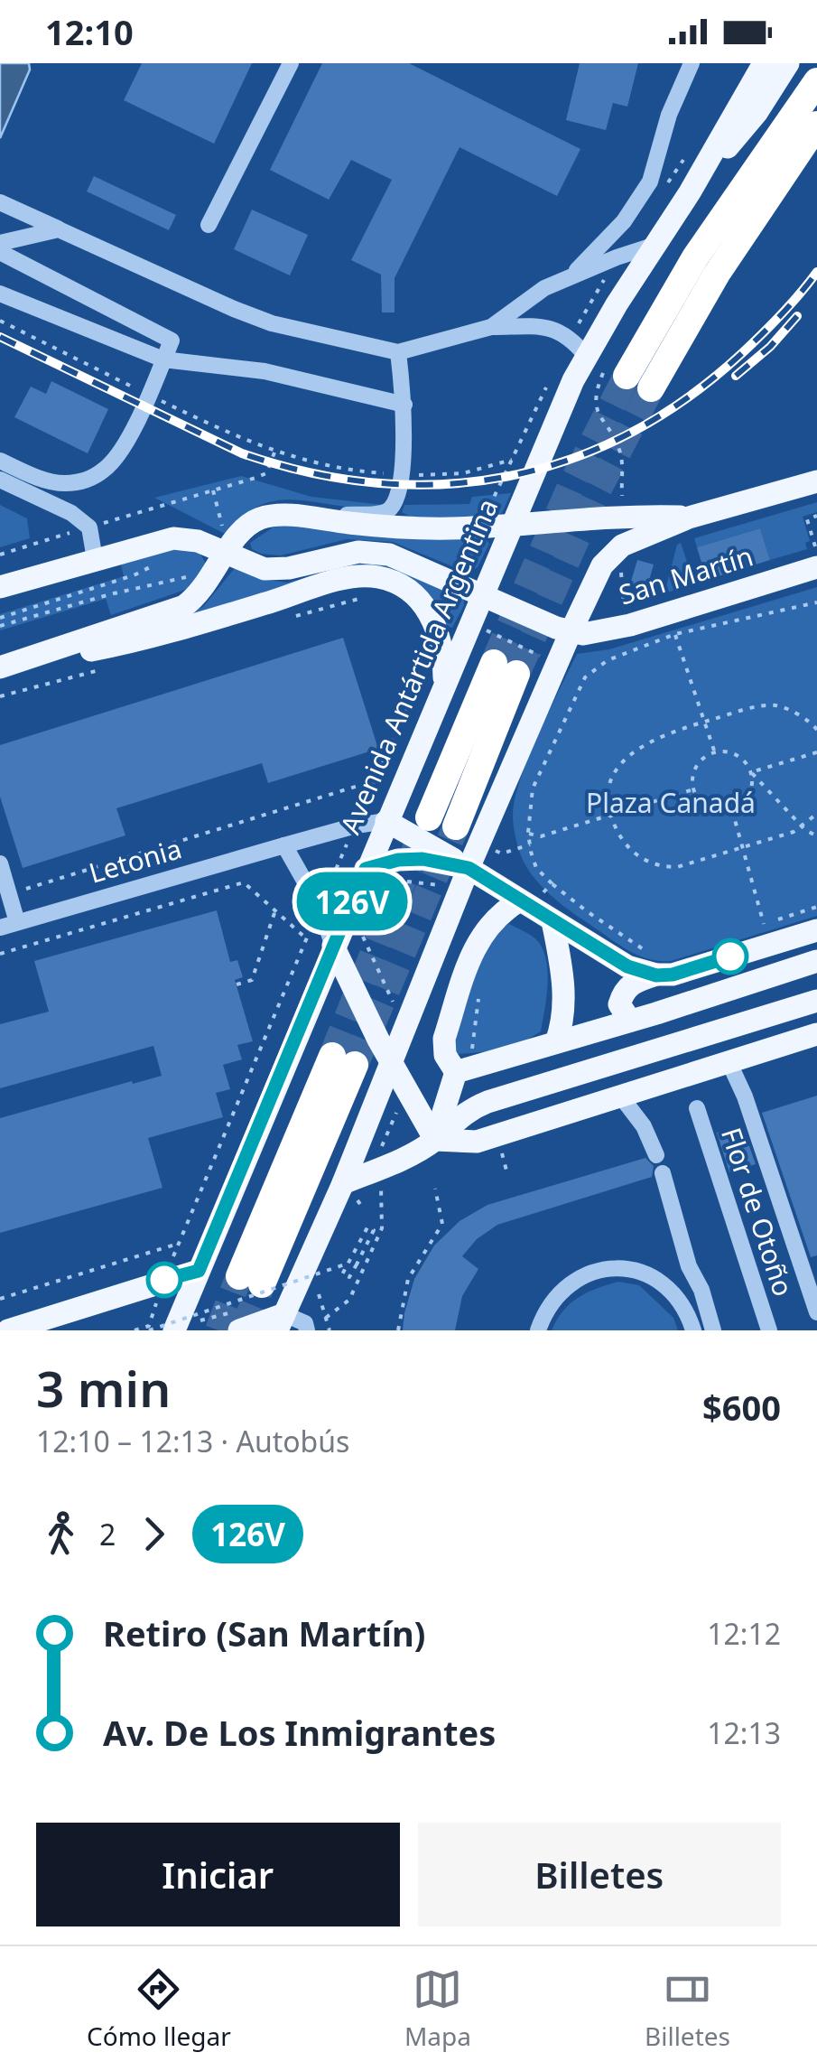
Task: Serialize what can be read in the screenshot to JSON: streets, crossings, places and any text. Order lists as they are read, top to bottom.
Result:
{
  "streets": {
    "main road": ["San Martín", "Avenida Antártida Argentina"],
    "street": ["Letonia", "Flor de Otoño"]
  },
  "crossings": [
    ["Avenida Antártida Argentina", "Letonia"]
  ],
  "parks": ["Plaza Canadá"],
  "lines": ["bus line 126V"],
  "page": {
    "status": "12:10",
    "on_map": "126V",
    "heading": ["3 min", "12:10 – 12:13 · Autobús", "$600"],
    "legs": ["2", "126V"],
    "list": [
      {
        "name": "Retiro (San Martín)",
        "value": "12:12"
      },
      {
        "name": "Av. De Los Inmigrantes",
        "value": "12:13"
      }
    ],
    "buttons": ["Iniciar", "Billetes"],
    "tabs": ["Cómo llegar", "Mapa", "Billetes"]
  }
}
